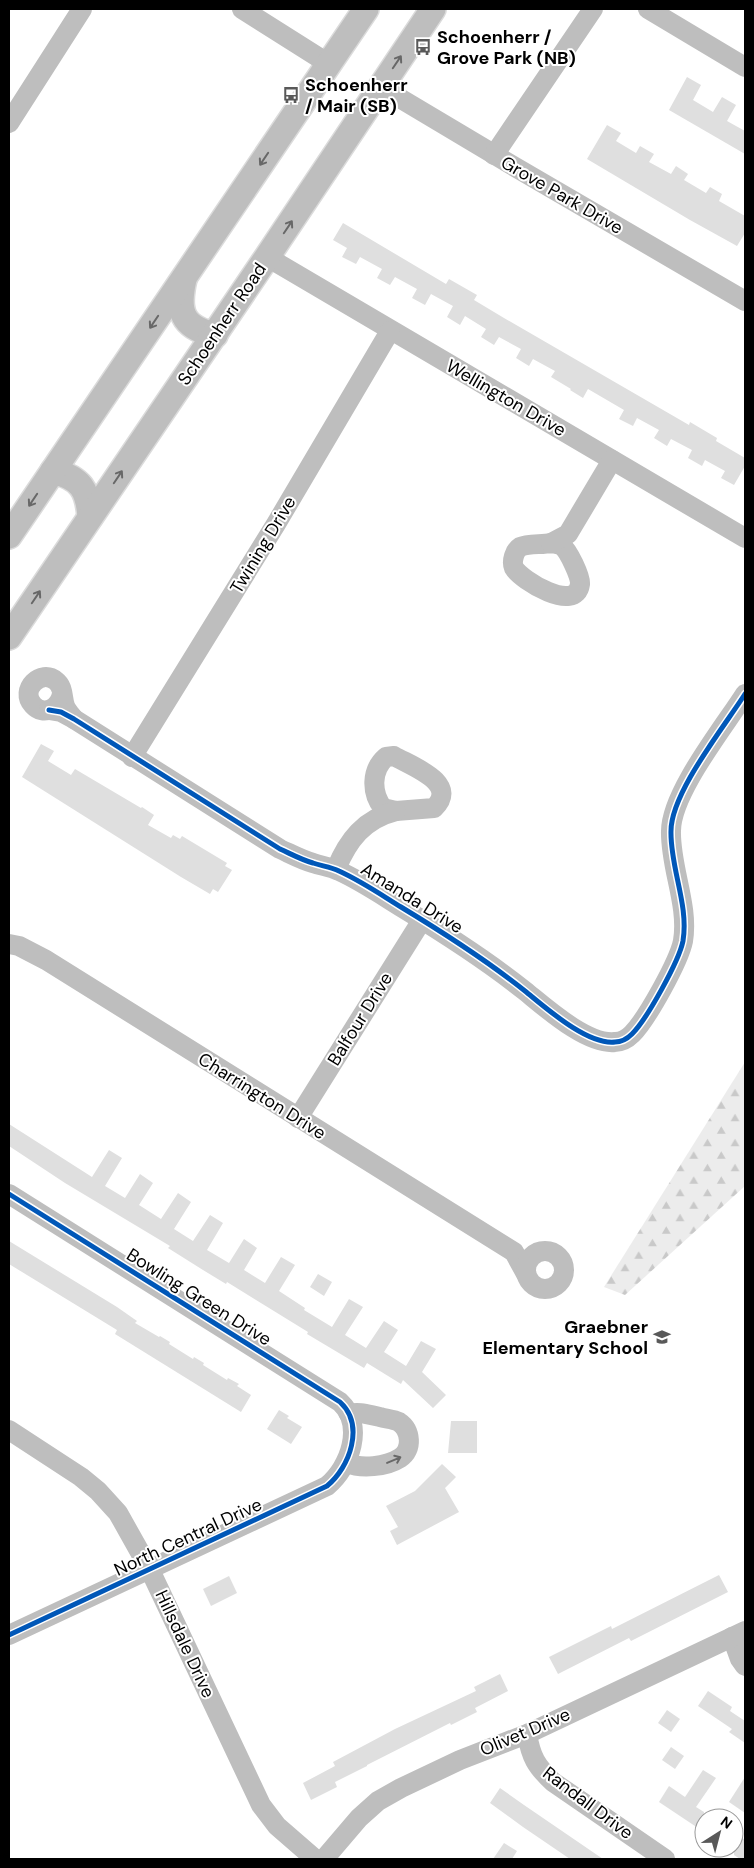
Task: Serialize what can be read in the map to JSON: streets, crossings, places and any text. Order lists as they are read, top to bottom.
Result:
{
  "streets": {
    "main road": ["Schoenherr Road"],
    "street": [
      "Grove Park Drive",
      "Wellington Drive",
      "Twining Drive",
      "Amanda Drive",
      "Balfour Drive",
      "Charrington Drive",
      "Bowling Green Drive",
      "North Central Drive",
      "Hillsdale Drive",
      "Olivet Drive",
      "Randall Drive"
    ]
  },
  "crossings": [
    ["Grove Park Drive", "Schoenherr Road"],
    ["Schoenherr Road", "Wellington Drive"],
    ["Wellington Drive", "Twining Drive"],
    ["Twining Drive", "Amanda Drive"],
    ["Amanda Drive", "Balfour Drive"],
    ["Balfour Drive", "Charrington Drive"],
    ["Bowling Green Drive", "North Central Drive"],
    ["North Central Drive", "Hillsdale Drive"],
    ["Olivet Drive", "Randall Drive"]
  ],
  "places": {
    "bus stop": ["Schoenherr / Grove Park (NB)", "Schoenherr / Mair (SB)"],
    "school or university": ["Graebner Elementary School"]
  },
  "north": "top right"
}
